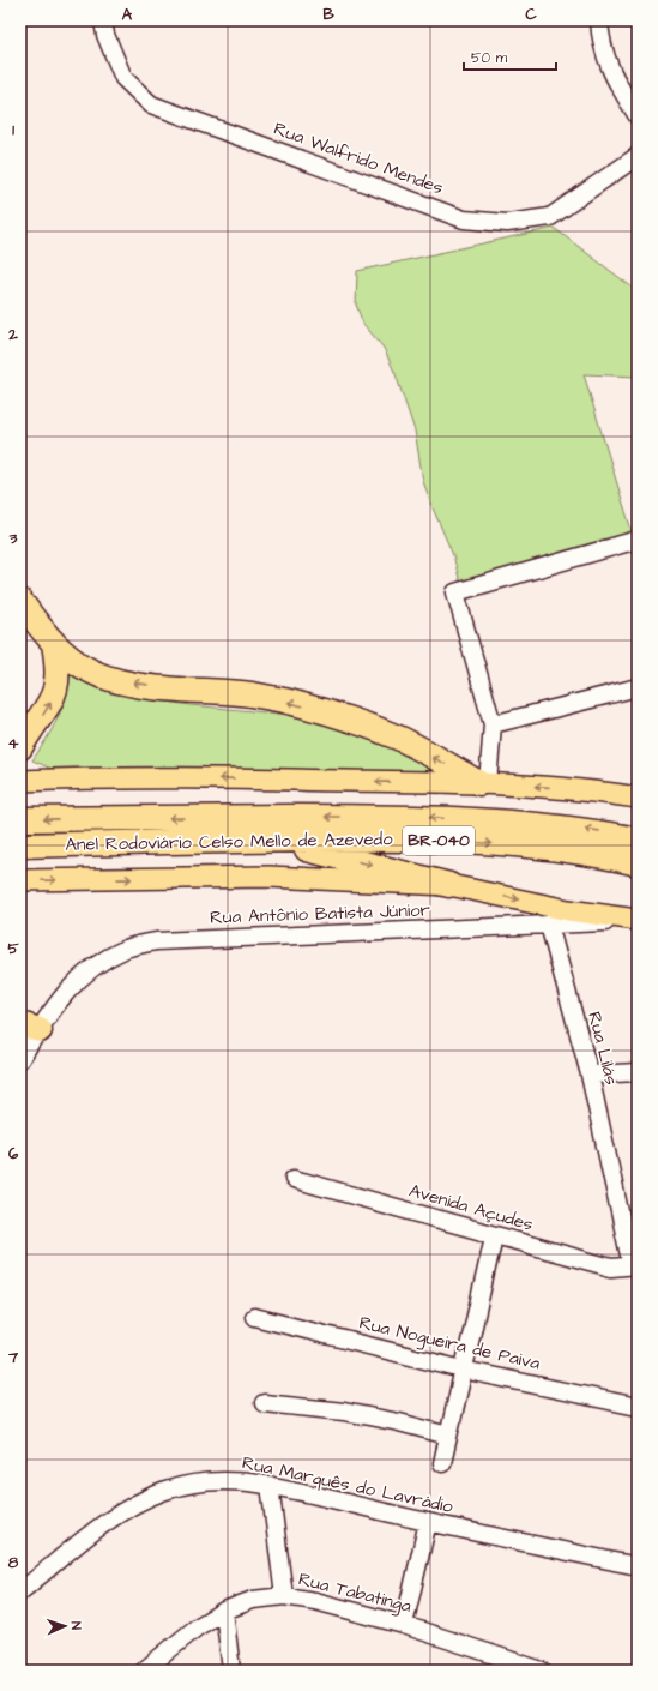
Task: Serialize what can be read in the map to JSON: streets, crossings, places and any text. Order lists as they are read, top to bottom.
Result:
{
  "streets": {
    "highway": ["BR-040", "Anel Rodoviário Celso Mello de Azevedo"],
    "street": [
      "Rua Walfrido Mendes",
      "Rua Antônio Batista Júnior",
      "Rua Lilás",
      "Avenida Açudes",
      "Rua Nogueira de Paiva",
      "Rua Marquês do Lavrádio",
      "Rua Tabatinga"
    ]
  },
  "crossings": [
    ["Anel Rodoviário Celso Mello de Azevedo", "Rua Antônio Batista Júnior"],
    ["Rua Antônio Batista Júnior", "Rua Lilás"],
    ["Rua Lilás", "Avenida Açudes"]
  ],
  "scale_bar": "50 m",
  "north": "right",
  "grid": {
    "columns": ["A", "B", "C"],
    "rows": [
      "1",
      "2",
      "3",
      "4",
      "5",
      "6",
      "7",
      "8"
    ]
  }
}
